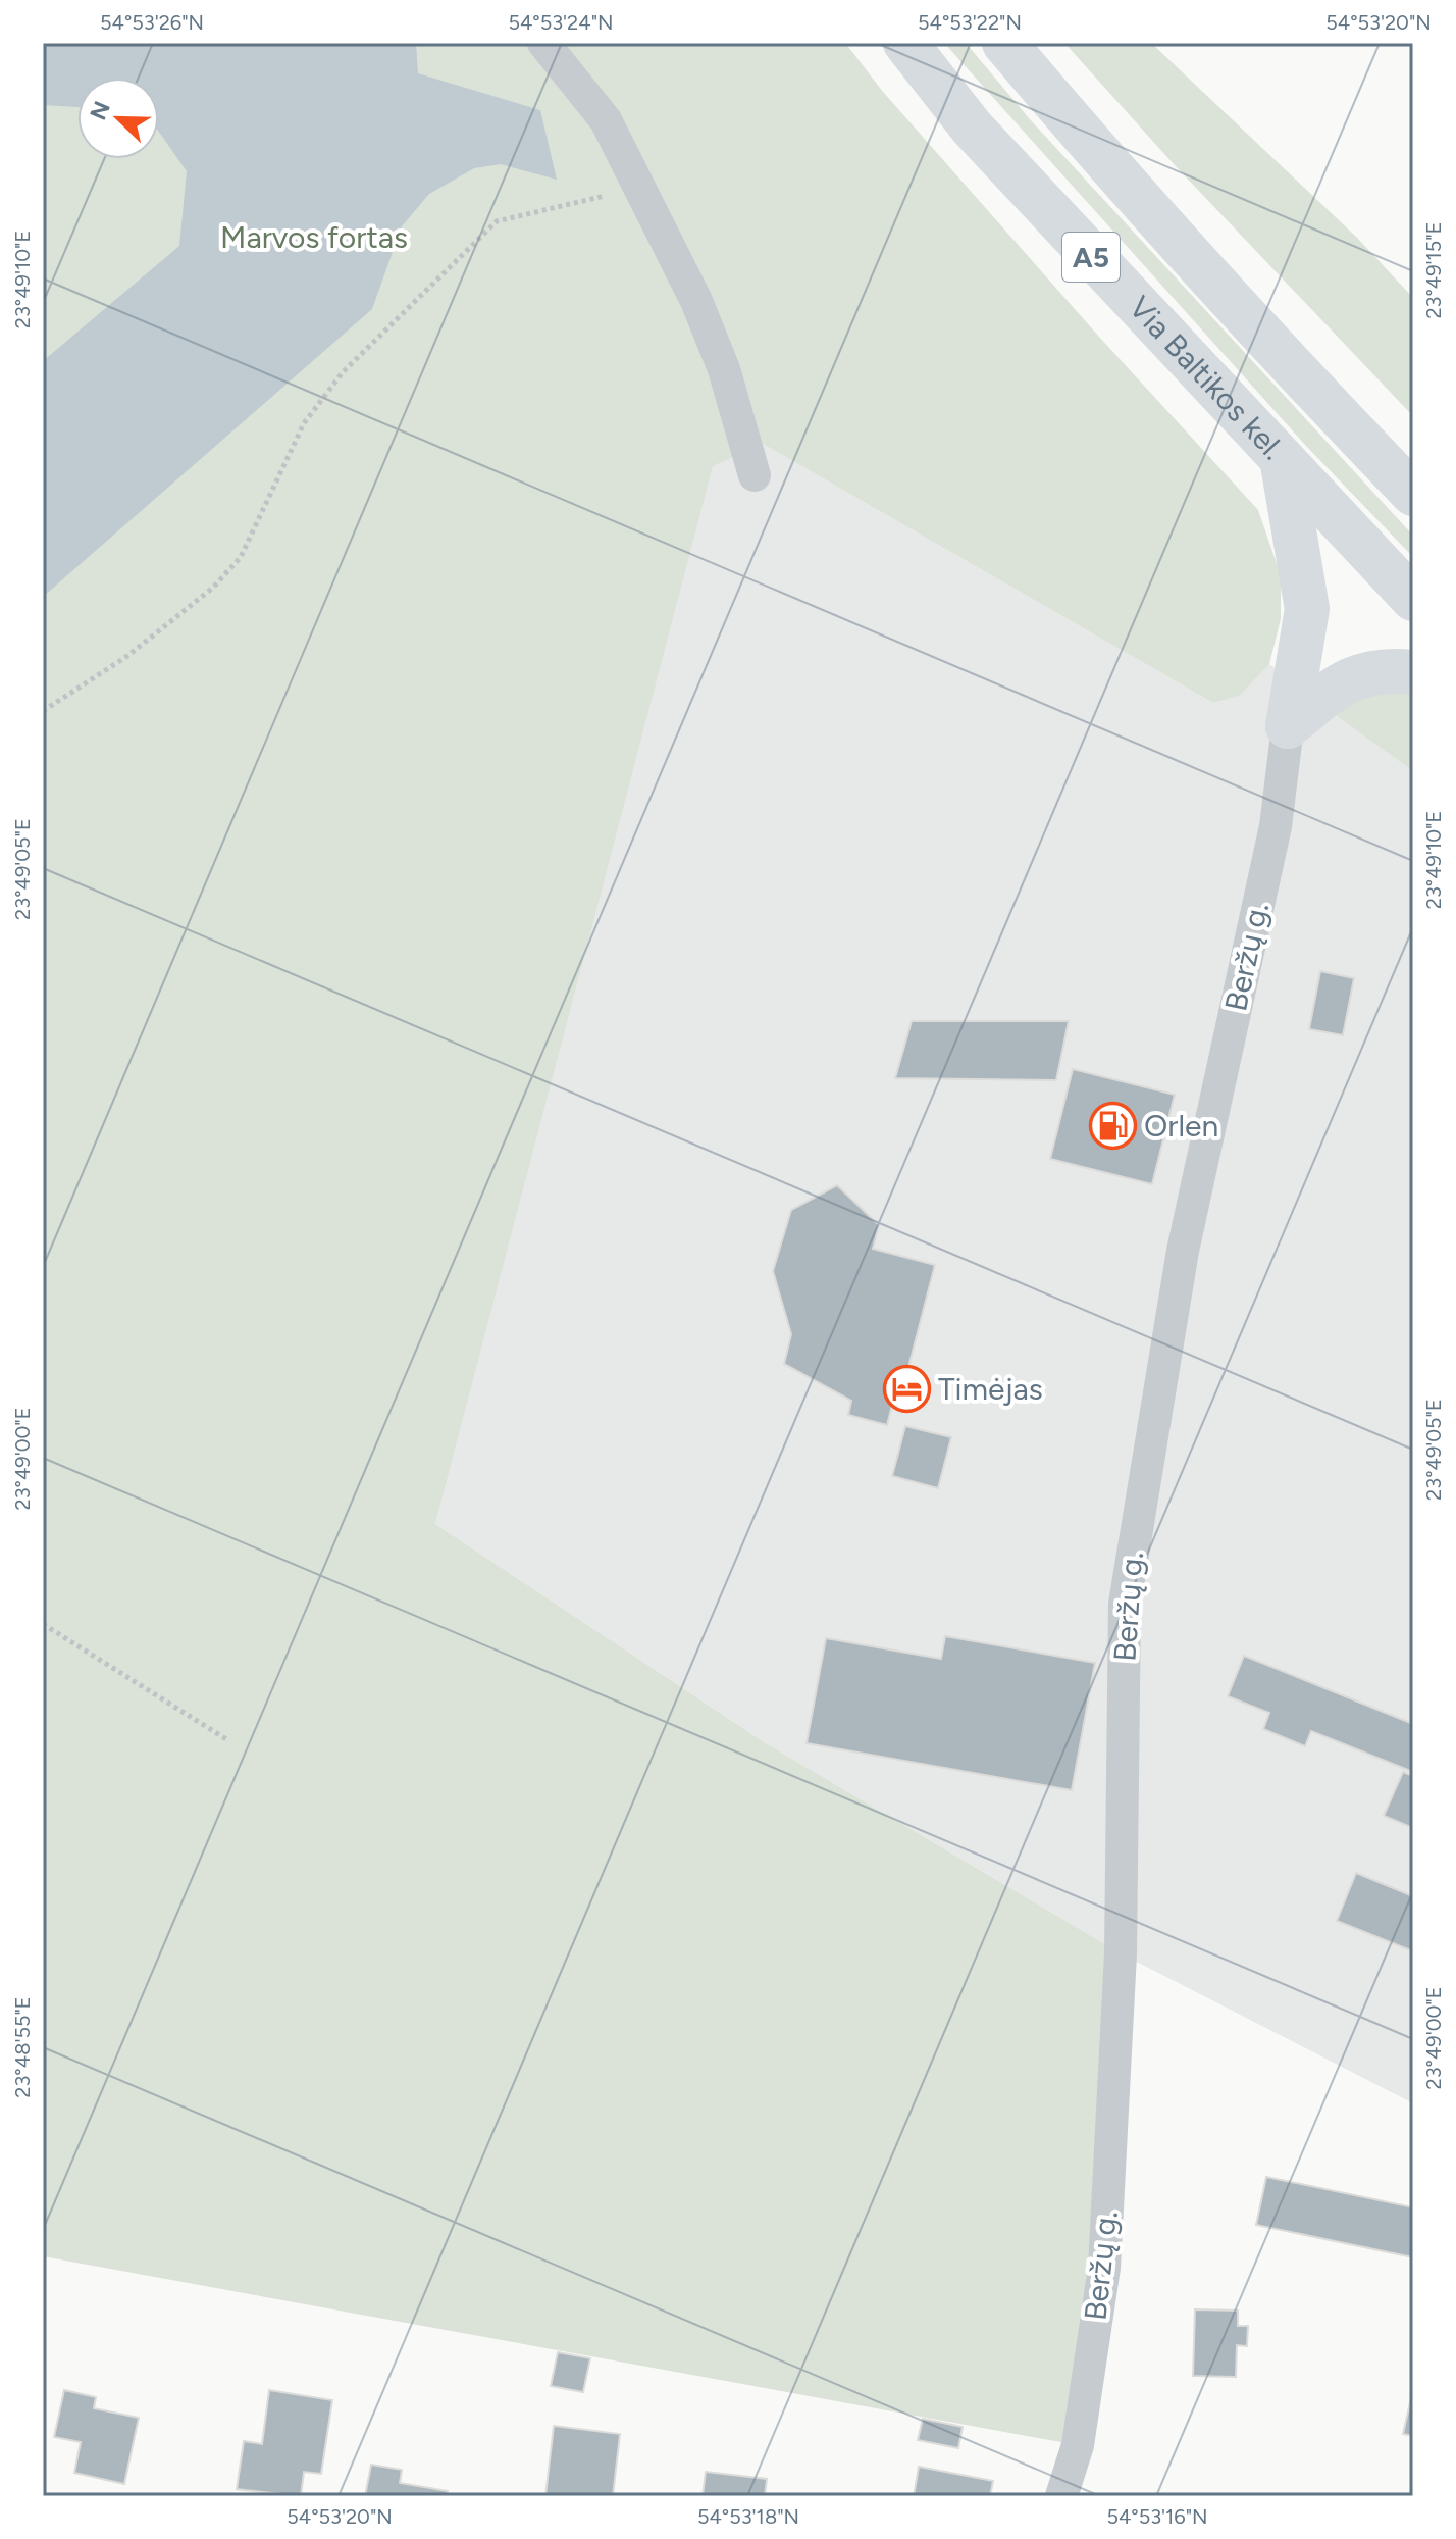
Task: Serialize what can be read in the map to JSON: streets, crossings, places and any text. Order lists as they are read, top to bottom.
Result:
{
  "streets": {
    "highway": ["A5", "Via Baltikos kel."],
    "street": ["Beržų g."]
  },
  "parks": ["Marvos fortas"],
  "places": {
    "fuel station": ["Orlen"],
    "hotel": ["Timėjas"]
  },
  "north": "top left",
  "coordinates": [
    "54°53'26\"N",
    "54°53'24\"N",
    "54°53'22\"N",
    "54°53'20\"N",
    "23°49'15\"E",
    "23°49'10\"E",
    "23°49'05\"E",
    "23°49'00\"E",
    "23°48'55\"E",
    "54°53'18\"N",
    "54°53'16\"N"
  ]
}
